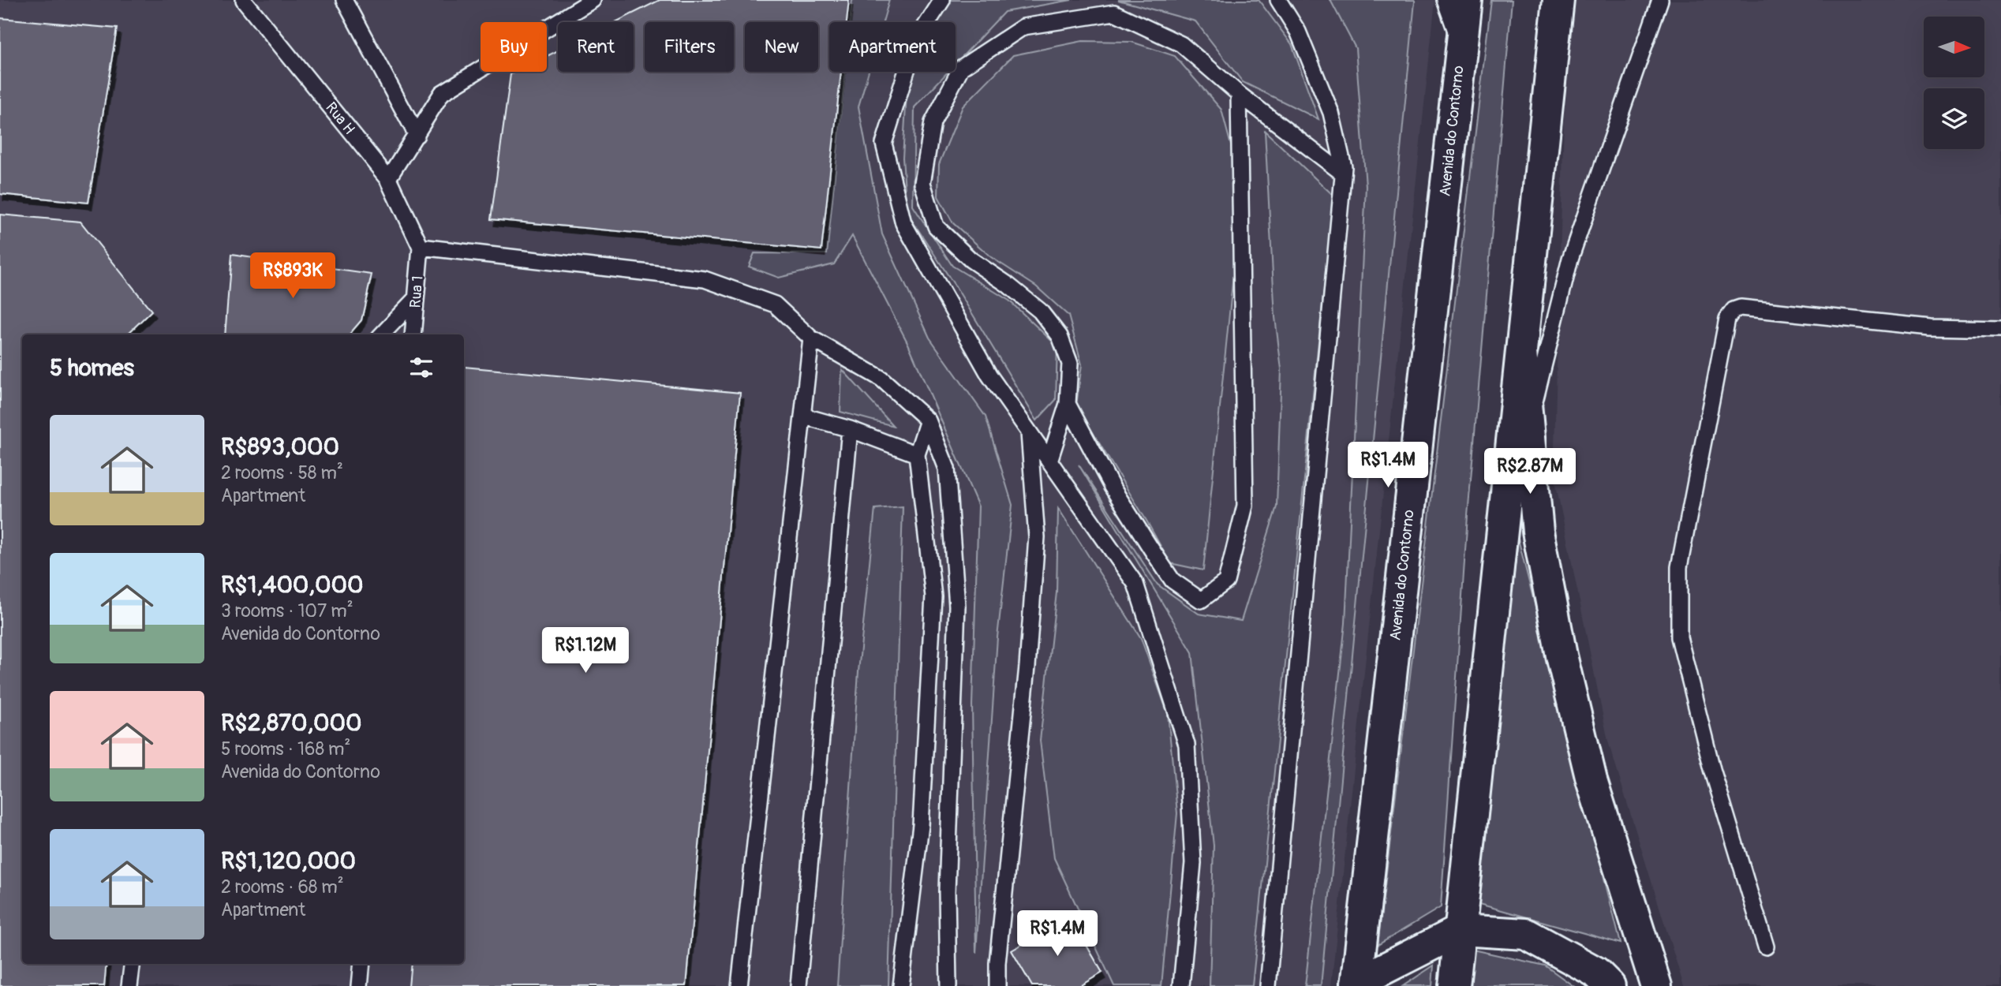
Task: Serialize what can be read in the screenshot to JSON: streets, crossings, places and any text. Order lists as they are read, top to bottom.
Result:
{
  "streets": {
    "main road": ["Avenida do Contorno"],
    "lane": ["Rua H", "Rua 1"]
  },
  "crossings": [
    ["Rua H", "Rua 1"]
  ],
  "north": "right",
  "page": {
    "chip": [
      "Buy",
      "Rent",
      "Filters",
      "New",
      "Apartment"
    ],
    "price": [
      "R$893K",
      "R$1.4M",
      "R$2.87M",
      "R$1.12M",
      "R$1.4M"
    ],
    "heading": "5 homes",
    "list": [
      {
        "name": "R$893,000",
        "note": "2 rooms · 58 m² · Apartment"
      },
      {
        "name": "R$1,400,000",
        "note": "3 rooms · 107 m² · Avenida do Contorno"
      },
      {
        "name": "R$2,870,000",
        "note": "5 rooms · 168 m² · Avenida do Contorno"
      },
      {
        "name": "R$1,120,000",
        "note": "2 rooms · 68 m² · Apartment"
      }
    ]
  }
}
